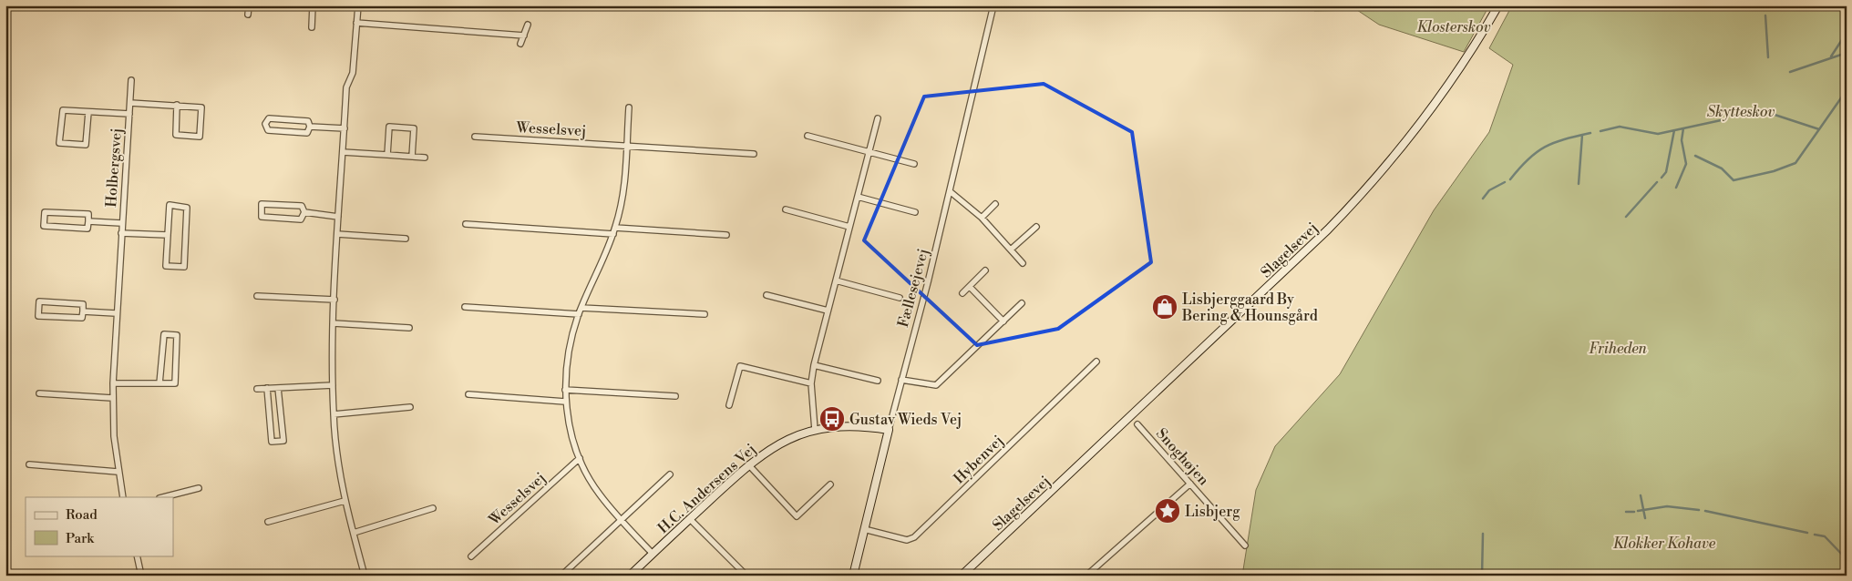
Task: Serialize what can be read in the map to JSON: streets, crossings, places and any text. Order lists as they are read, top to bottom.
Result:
{
  "streets": {
    "street": [
      "Wesselsvej",
      "Holbergsvej",
      "Slagelsevej",
      "Fællesejevej",
      "Snoghøjen",
      "Hybenvej",
      "H.C. Andersens Vej"
    ]
  },
  "crossings": [
    ["Fællesejevej", "Hybenvej"],
    ["Fællesejevej", "H.C. Andersens Vej"]
  ],
  "parks": [
    "Klosterskov",
    "Skytteskov",
    "Friheden",
    "Klokker Kohave"
  ],
  "places": {
    "shop": ["Lisbjerggaard By Bering & Hounsgård"],
    "bus stop": ["Gustav Wieds Vej"],
    "place": ["Lisbjerg"]
  },
  "legend": ["Road", "Park"]
}
